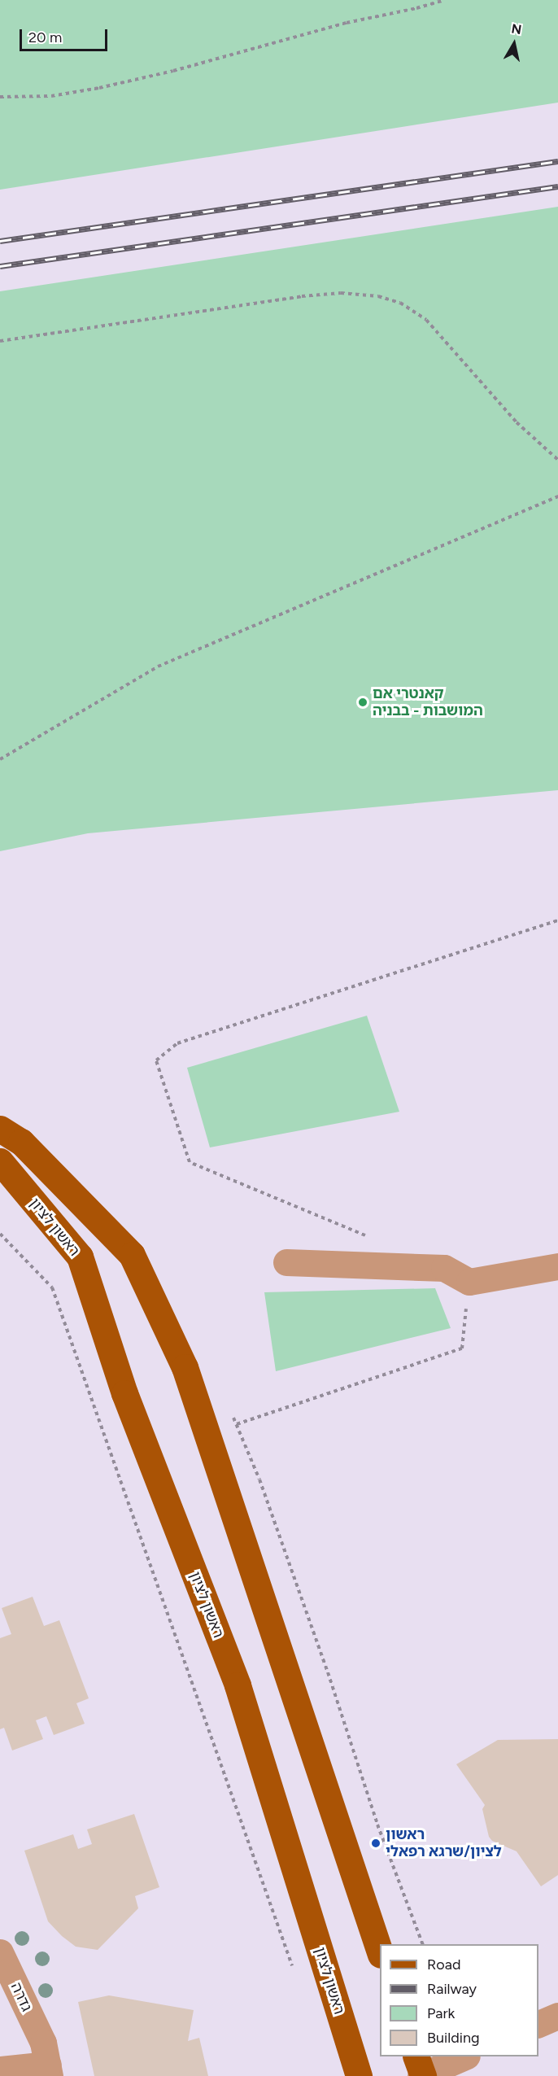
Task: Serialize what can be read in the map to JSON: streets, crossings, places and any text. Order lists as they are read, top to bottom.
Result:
{
  "streets": {
    "main road": ["ראשון לציון"],
    "street": ["גדרה"]
  },
  "places": ["קאנטרי אם המושבות - בבניה", "ראשון לציון/שרגא רפאלי"],
  "legend": [
    "Road",
    "Railway",
    "Park",
    "Building"
  ],
  "scale_bar": "20 m",
  "north": "top"
}
